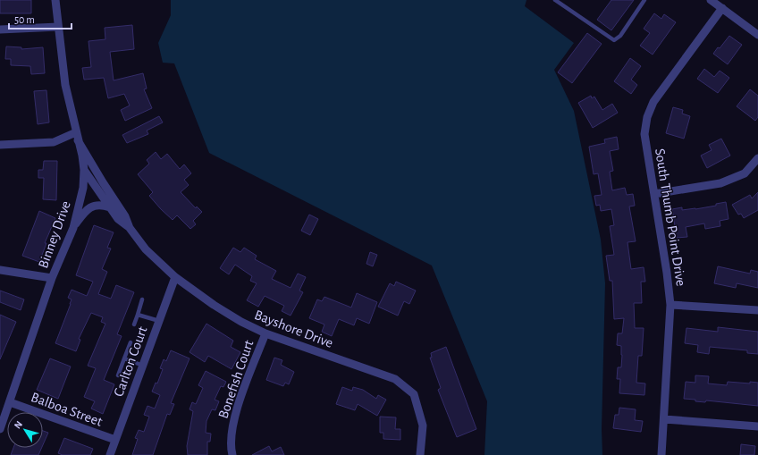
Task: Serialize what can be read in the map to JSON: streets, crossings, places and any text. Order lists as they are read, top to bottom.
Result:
{
  "streets": {
    "street": [
      "South Thumb Point Drive",
      "Binney Drive",
      "Bayshore Drive",
      "Carlton Court",
      "Bonefish Court",
      "Balboa Street"
    ]
  },
  "crossings": [
    ["Binney Drive", "Bayshore Drive"],
    ["Binney Drive", "Balboa Street"],
    ["Bayshore Drive", "Carlton Court"],
    ["Bayshore Drive", "Bonefish Court"],
    ["Carlton Court", "Balboa Street"]
  ],
  "scale_bar": "50 m",
  "north": "top left"
}
